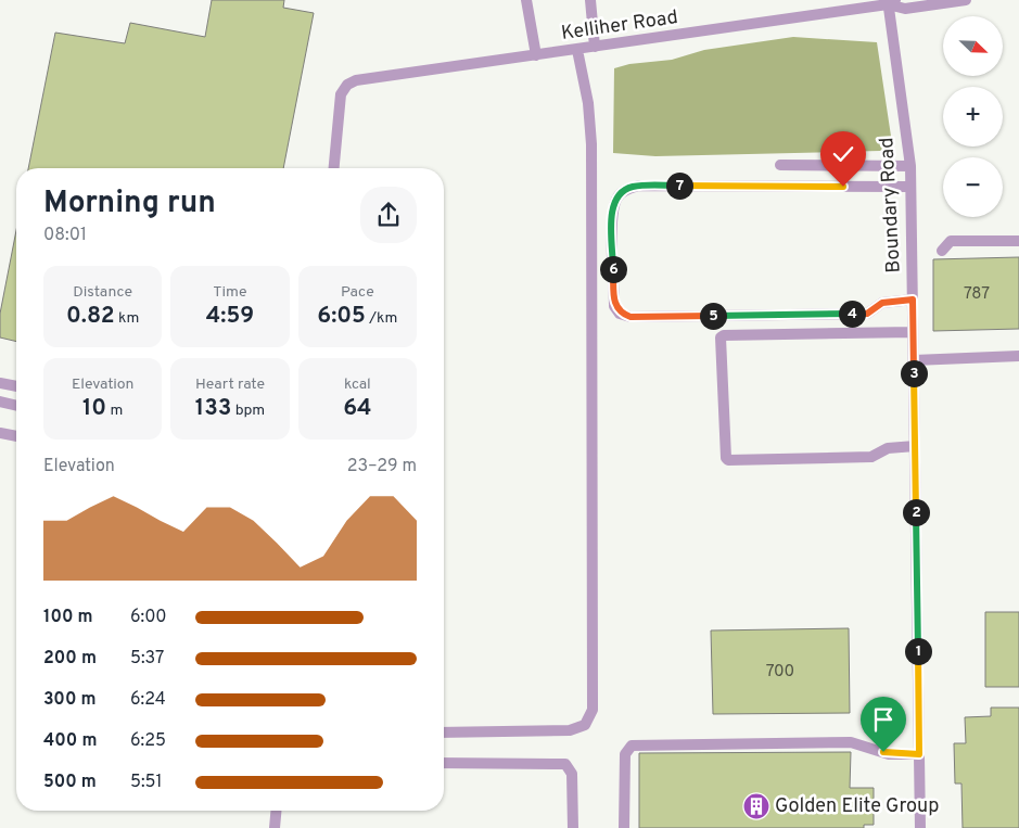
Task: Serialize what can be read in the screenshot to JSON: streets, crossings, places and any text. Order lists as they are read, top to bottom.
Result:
{
  "streets": {
    "street": ["Kelliher Road", "Boundary Road"]
  },
  "crossings": [
    ["Kelliher Road", "Boundary Road"]
  ],
  "places": {
    "building": ["Golden Elite Group"]
  },
  "house_numbers": ["787", "700"],
  "north": "bottom right",
  "page": {
    "map_buttons": ["+", "−"],
    "heading": ["Morning run", "08:01"],
    "pins": [
      "7",
      "6",
      "4",
      "5",
      "3",
      "2",
      "1"
    ],
    "stats": [
      ["Distance", "0.82 km"],
      ["Time", "4:59"],
      ["Pace", "6:05 /km"],
      ["Elevation", "10 m"],
      ["Heart rate", "133 bpm"],
      ["kcal", "64"]
    ],
    "chart": ["Elevation", "23–29 m"],
    "list": [
      {
        "name": "100 m",
        "note": "6:00"
      },
      {
        "name": "200 m",
        "note": "5:37"
      },
      {
        "name": "300 m",
        "note": "6:24"
      },
      {
        "name": "400 m",
        "note": "6:25"
      },
      {
        "name": "500 m",
        "note": "5:51"
      }
    ]
  }
}
